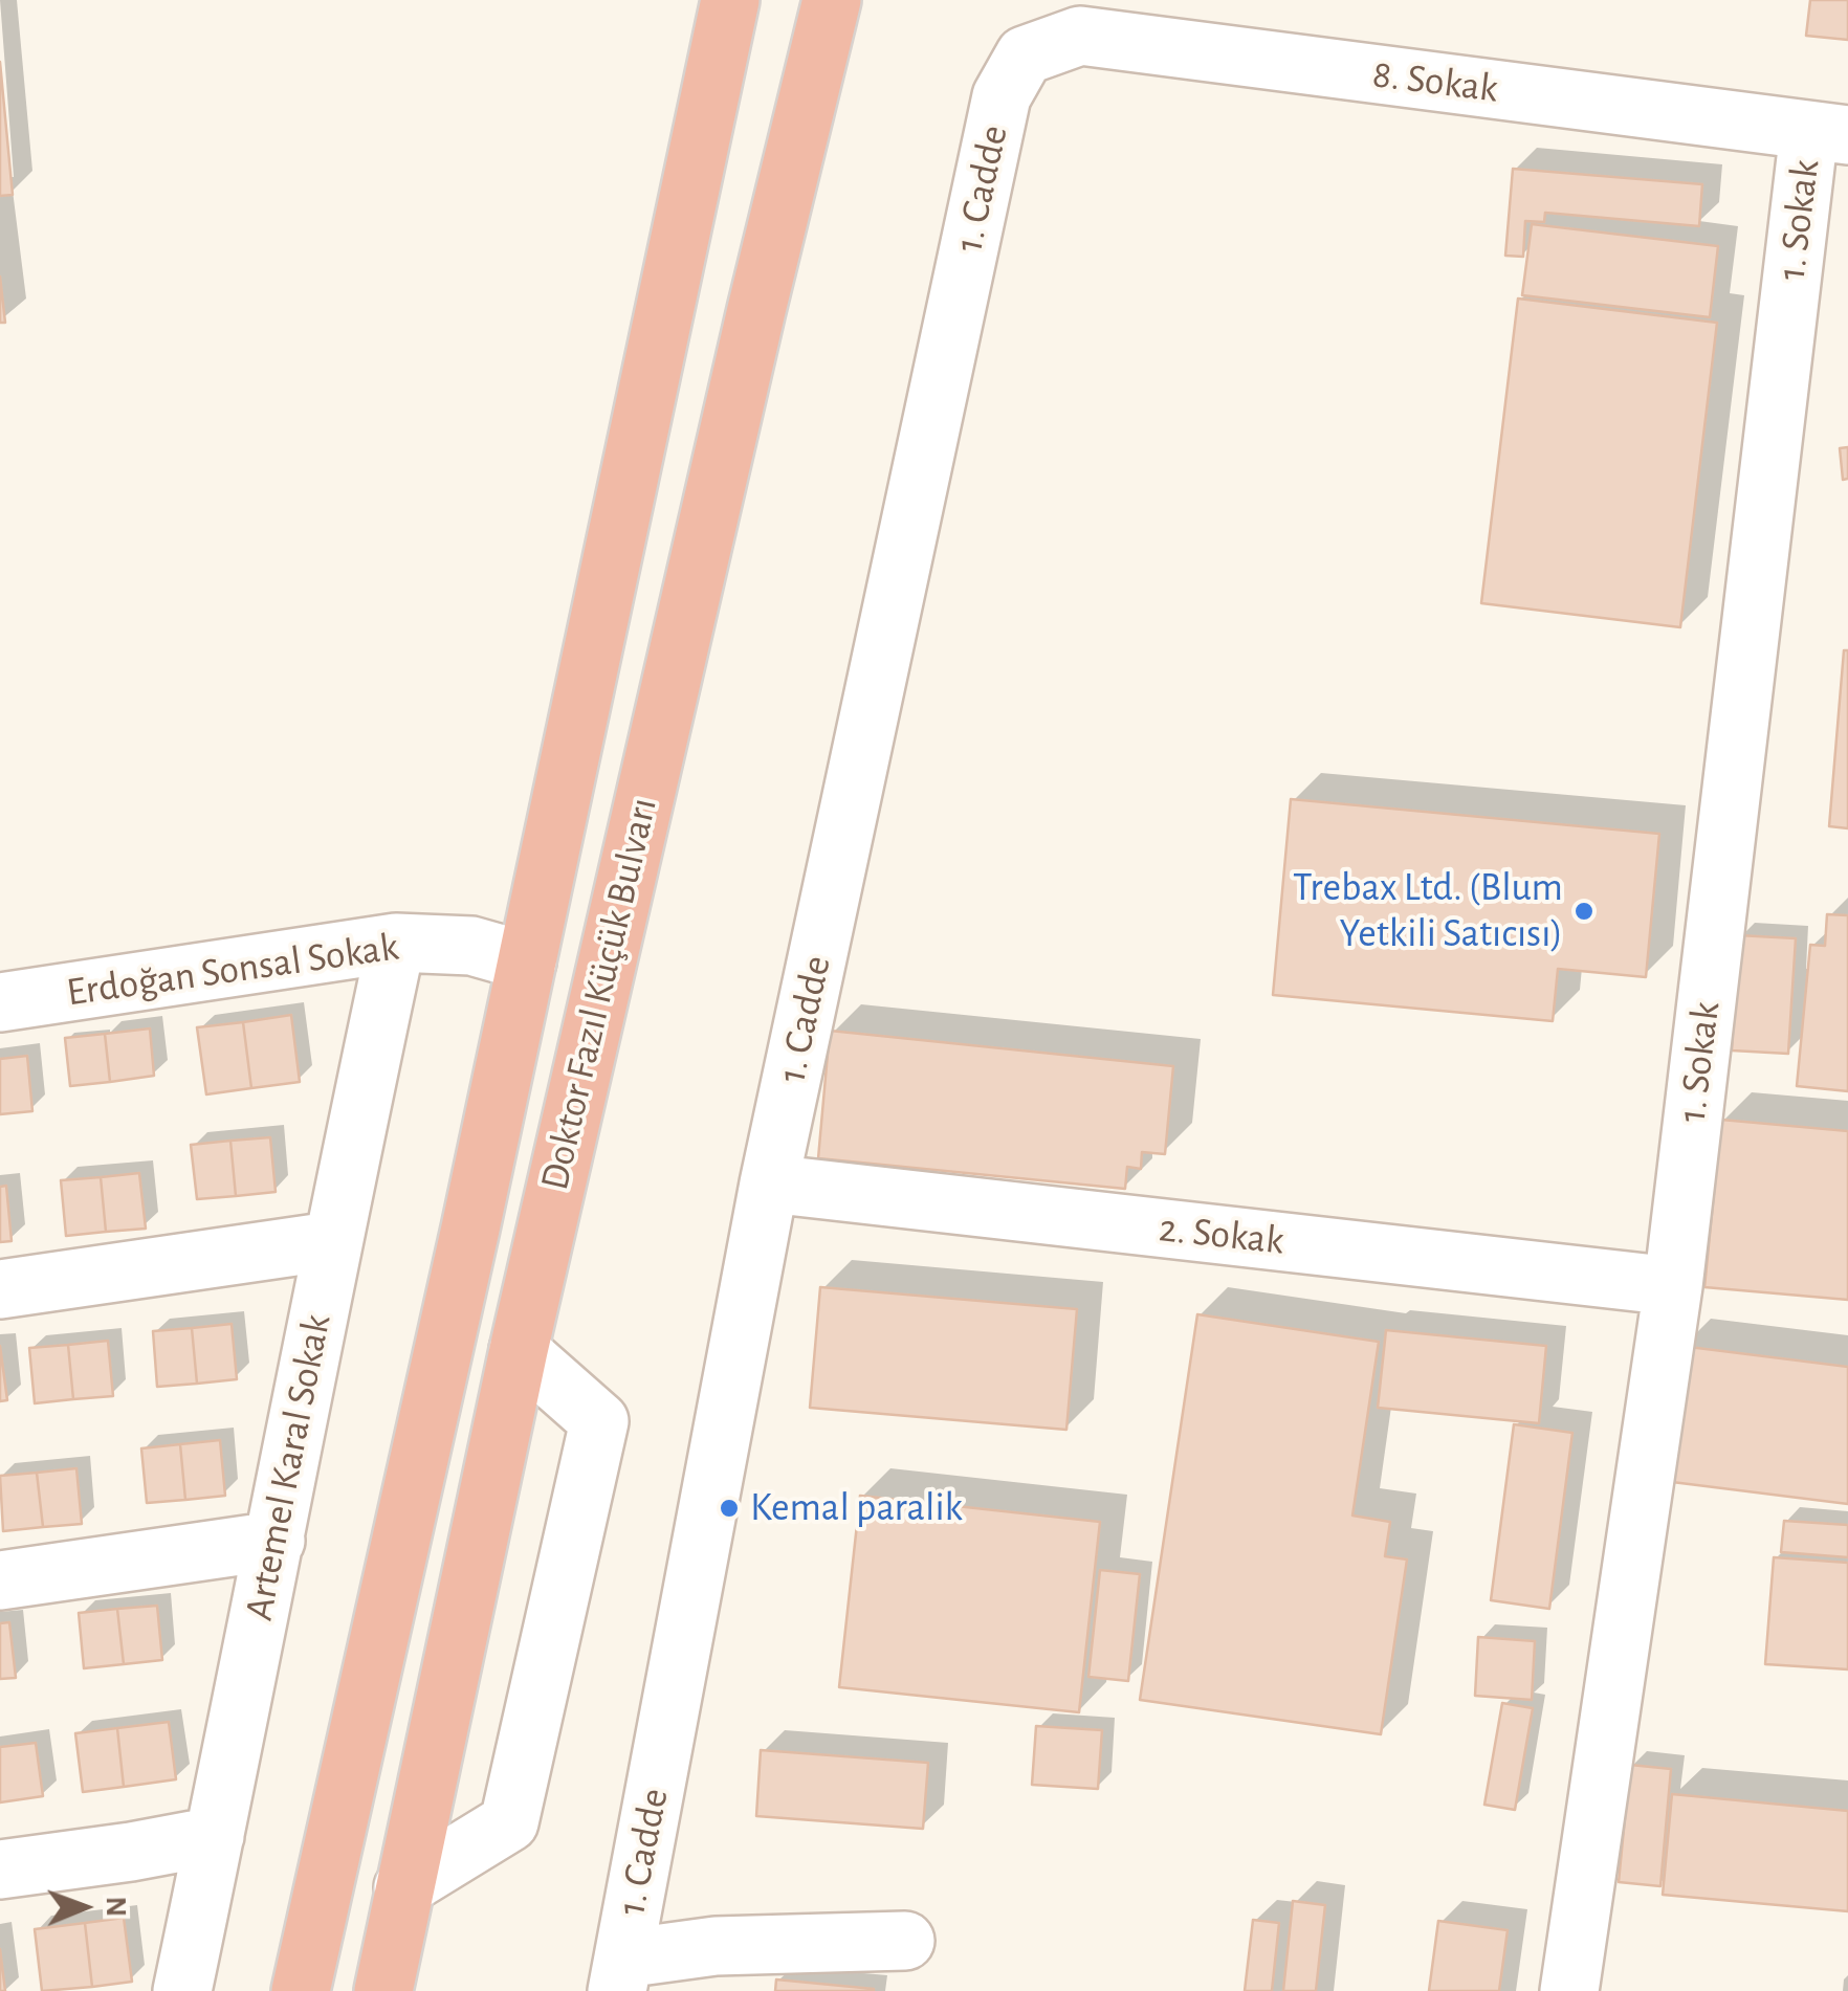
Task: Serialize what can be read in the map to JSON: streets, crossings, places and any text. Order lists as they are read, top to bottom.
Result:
{
  "streets": {
    "highway": ["Doktor Fazıl Küçük Bulvarı"],
    "street": [
      "8. Sokak",
      "1. Cadde",
      "1. Sokak",
      "Erdoğan Sonsal Sokak",
      "2. Sokak",
      "Artemel Karal Sokak"
    ]
  },
  "crossings": [
    ["8. Sokak", "1. Cadde"],
    ["8. Sokak", "1. Sokak"],
    ["1. Cadde", "2. Sokak"],
    ["1. Sokak", "2. Sokak"],
    ["Erdoğan Sonsal Sokak", "Doktor Fazıl Küçük Bulvarı"],
    ["Erdoğan Sonsal Sokak", "Artemel Karal Sokak"]
  ],
  "places": ["Trebax Ltd. (Blum Yetkili Satıcısı)", "Kemal paralik"],
  "north": "right"
}
